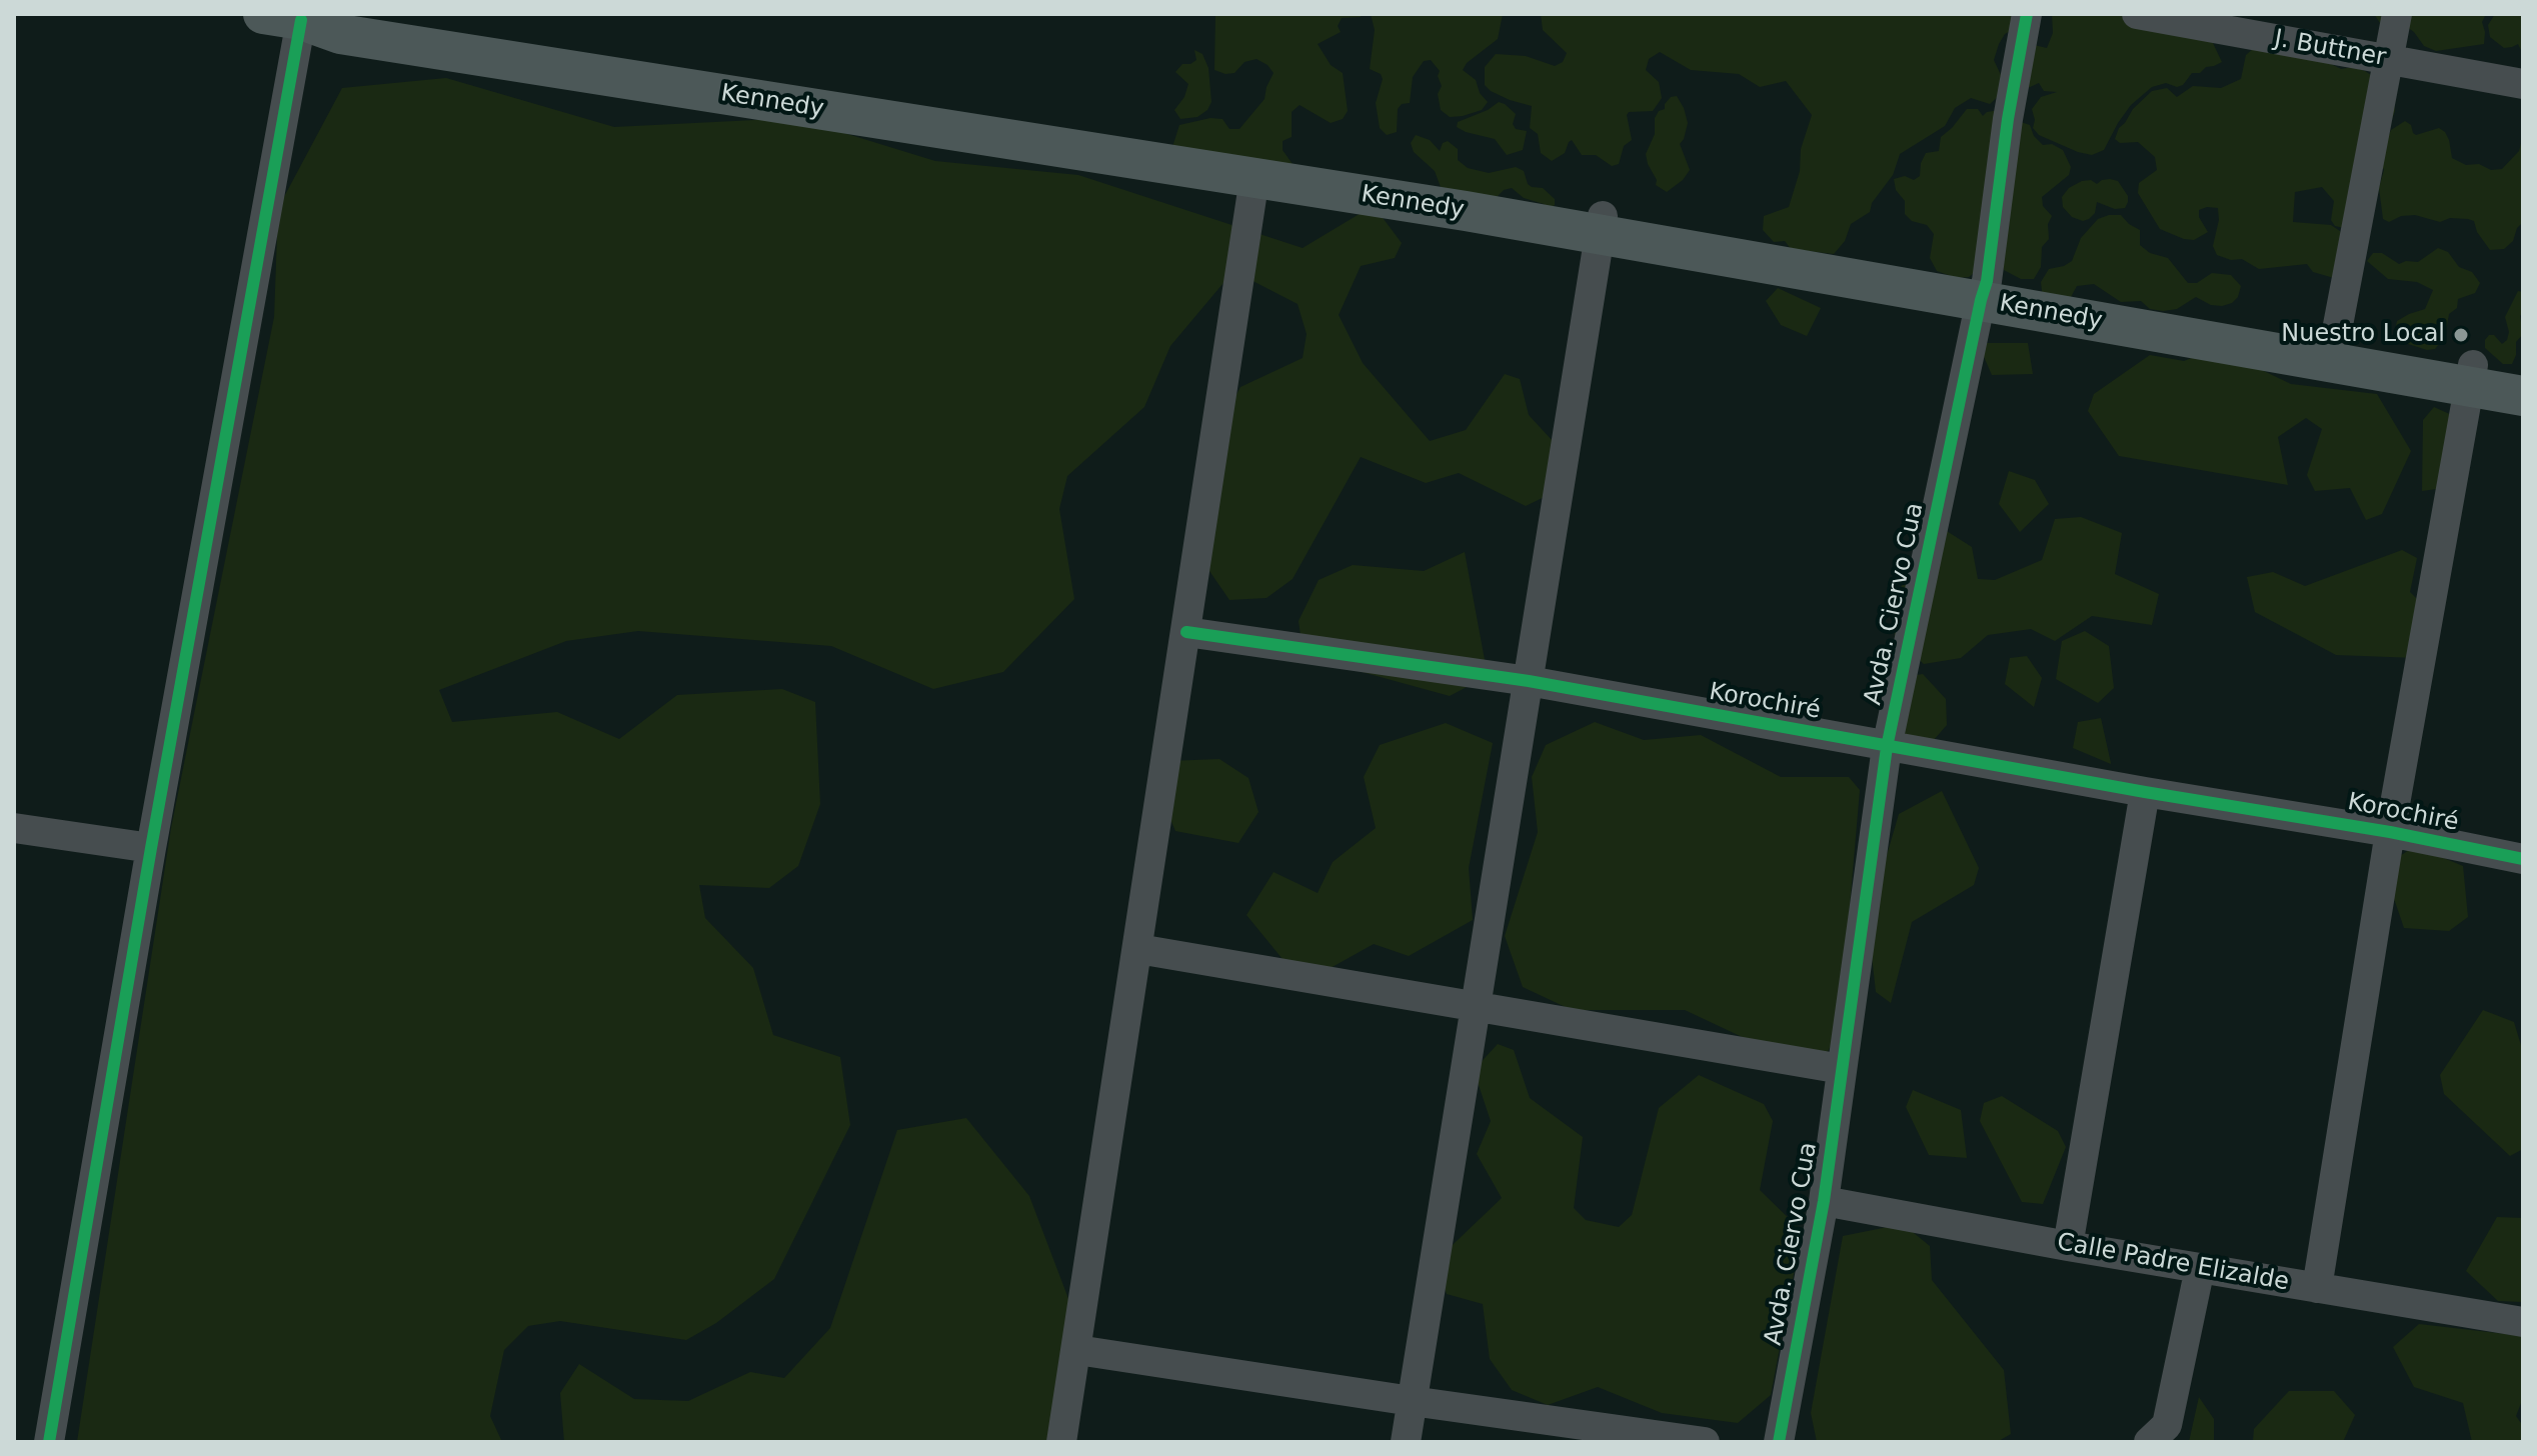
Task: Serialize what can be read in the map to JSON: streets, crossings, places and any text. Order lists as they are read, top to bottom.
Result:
{
  "streets": {
    "main road": ["Kennedy"],
    "street": [
      "J. Buttner",
      "Avda. Ciervo Cua",
      "Korochiré",
      "Calle Padre Elizalde"
    ]
  },
  "crossings": [
    ["Kennedy", "Avda. Ciervo Cua"],
    ["Avda. Ciervo Cua", "Korochiré"],
    ["Avda. Ciervo Cua", "Calle Padre Elizalde"]
  ],
  "places": ["Nuestro Local"]
}
